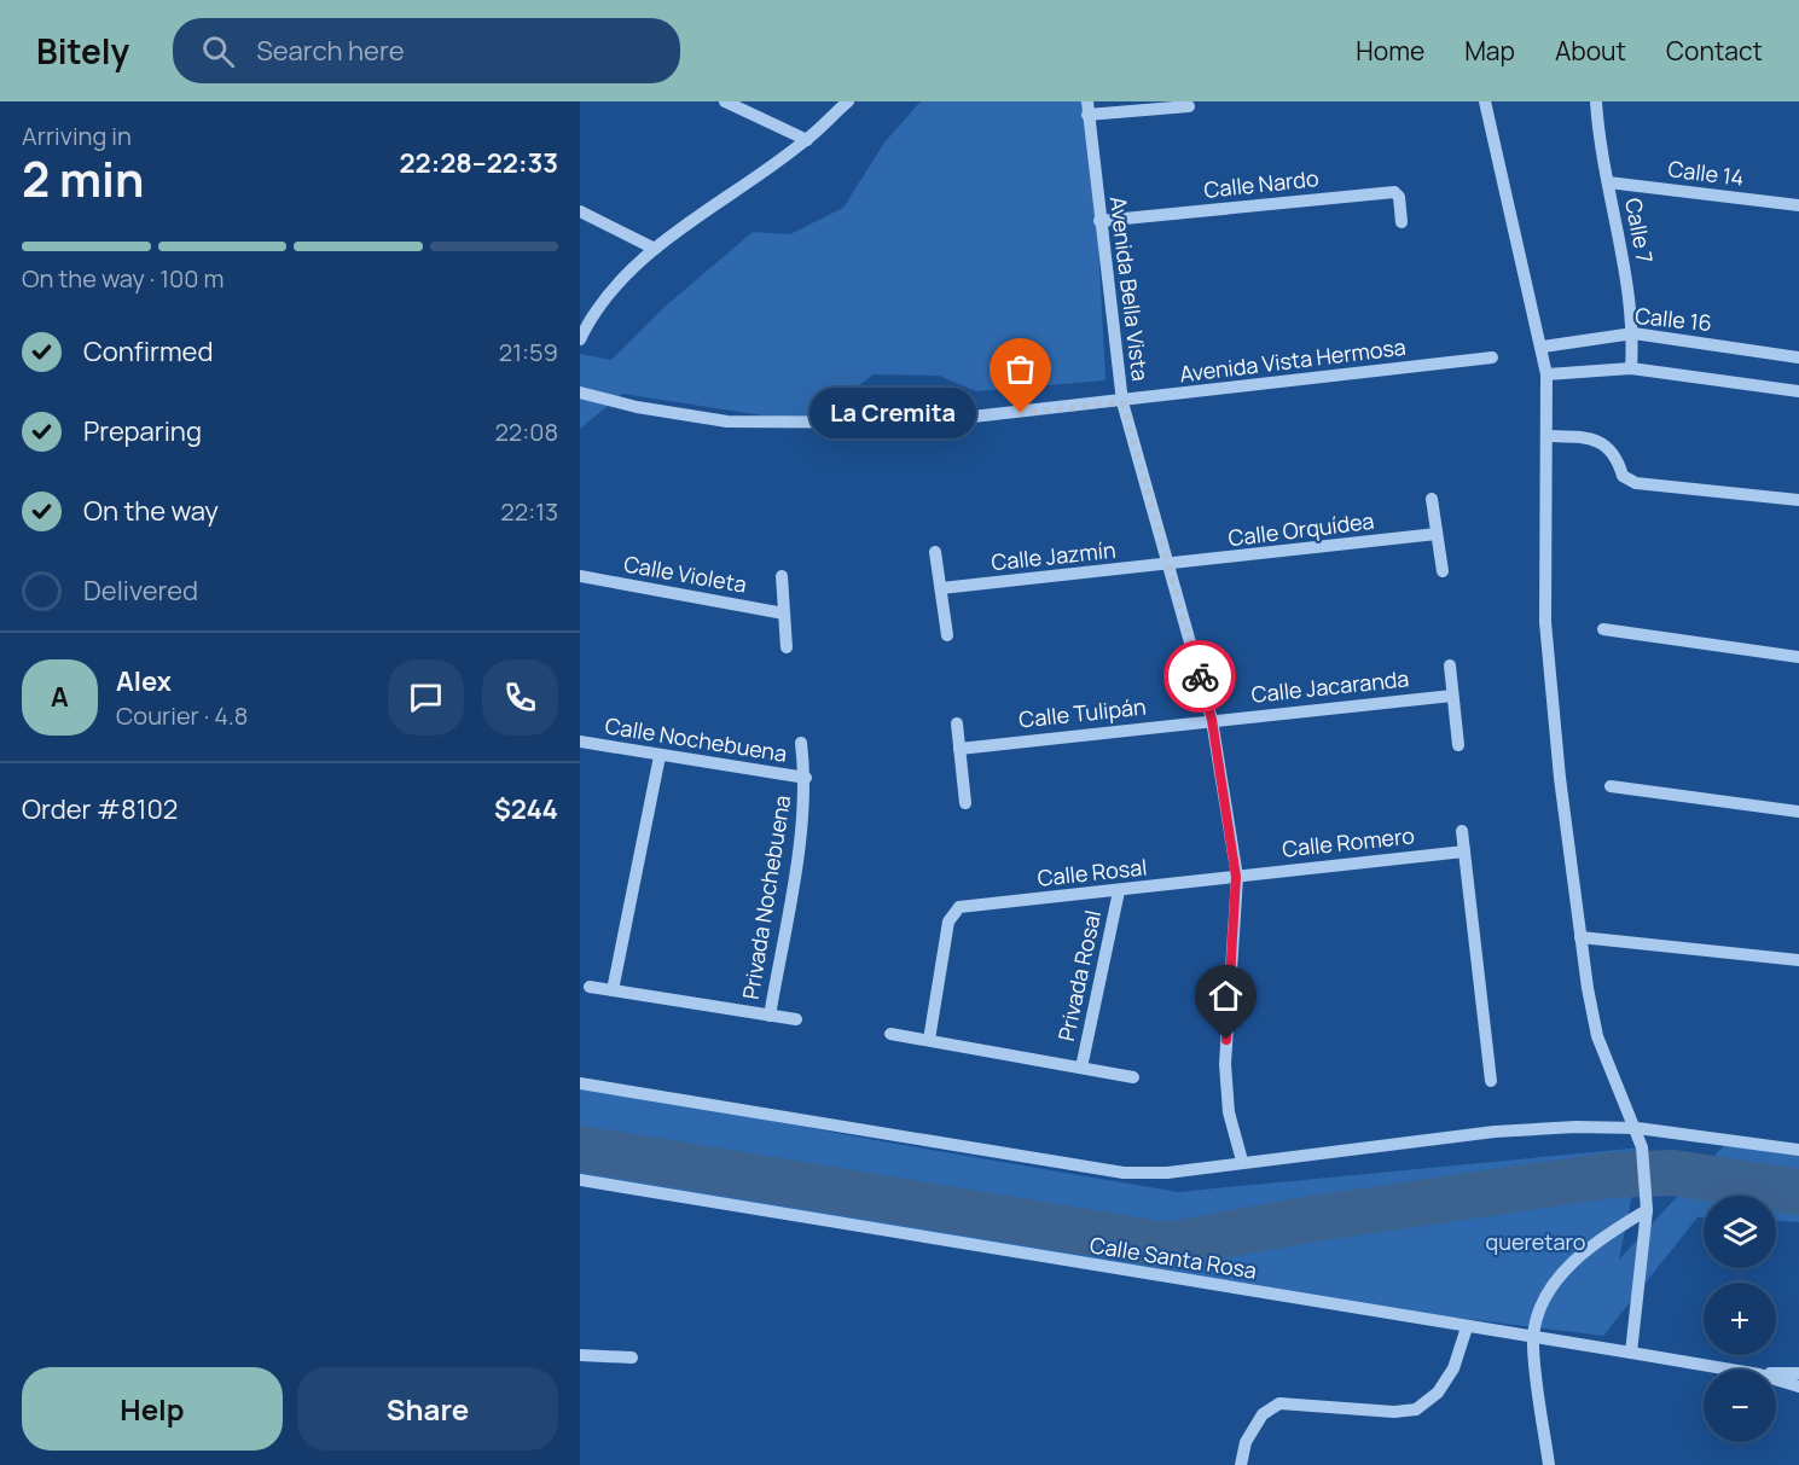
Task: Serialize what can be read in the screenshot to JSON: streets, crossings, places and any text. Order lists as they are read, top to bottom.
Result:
{
  "streets": {
    "street": [
      "Calle 14",
      "Calle Nardo",
      "Calle 7",
      "Avenida Bella Vista",
      "Calle 16",
      "Avenida Vista Hermosa",
      "Calle Orquídea",
      "Calle Jazmín",
      "Calle Violeta",
      "Calle Jacaranda",
      "Calle Tulipán",
      "Calle Nochebuena",
      "Calle Romero",
      "Calle Rosal",
      "Privada Nochebuena",
      "Privada Rosal",
      "Calle Santa Rosa"
    ]
  },
  "crossings": [
    ["Calle 14", "Calle 7"],
    ["Calle Nardo", "Avenida Bella Vista"],
    ["Calle 7", "Calle 16"],
    ["Avenida Bella Vista", "Avenida Vista Hermosa"],
    ["Avenida Bella Vista", "Calle Orquídea"],
    ["Avenida Bella Vista", "Calle Jazmín"],
    ["Avenida Bella Vista", "Calle Jacaranda"],
    ["Avenida Bella Vista", "Calle Tulipán"],
    ["Avenida Bella Vista", "Calle Romero"],
    ["Avenida Bella Vista", "Calle Rosal"],
    ["Calle Orquídea", "Calle Jazmín"],
    ["Calle Jacaranda", "Calle Tulipán"],
    ["Calle Nochebuena", "Privada Nochebuena"],
    ["Calle Romero", "Calle Rosal"],
    ["Calle Rosal", "Privada Rosal"]
  ],
  "parks": ["queretaro"],
  "places": ["La Cremita"],
  "page": {
    "header": "Bitely",
    "search": "Search here",
    "nav": [
      "Home",
      "Map",
      "About",
      "Contact"
    ],
    "heading": ["2 min", "Arriving in", "22:28–22:33"],
    "panel": [
      "Alex",
      "Courier · 4.8",
      "Order #8102",
      "$244"
    ],
    "bar": "On the way · 100 m",
    "list": [
      ["Confirmed", "21:59"],
      ["Preparing", "22:08"],
      ["On the way", "22:13"],
      "Delivered"
    ],
    "bubble": "La Cremita",
    "round": "A",
    "map_buttons": ["+", "−"],
    "buttons": ["Help", "Share"]
  }
}
